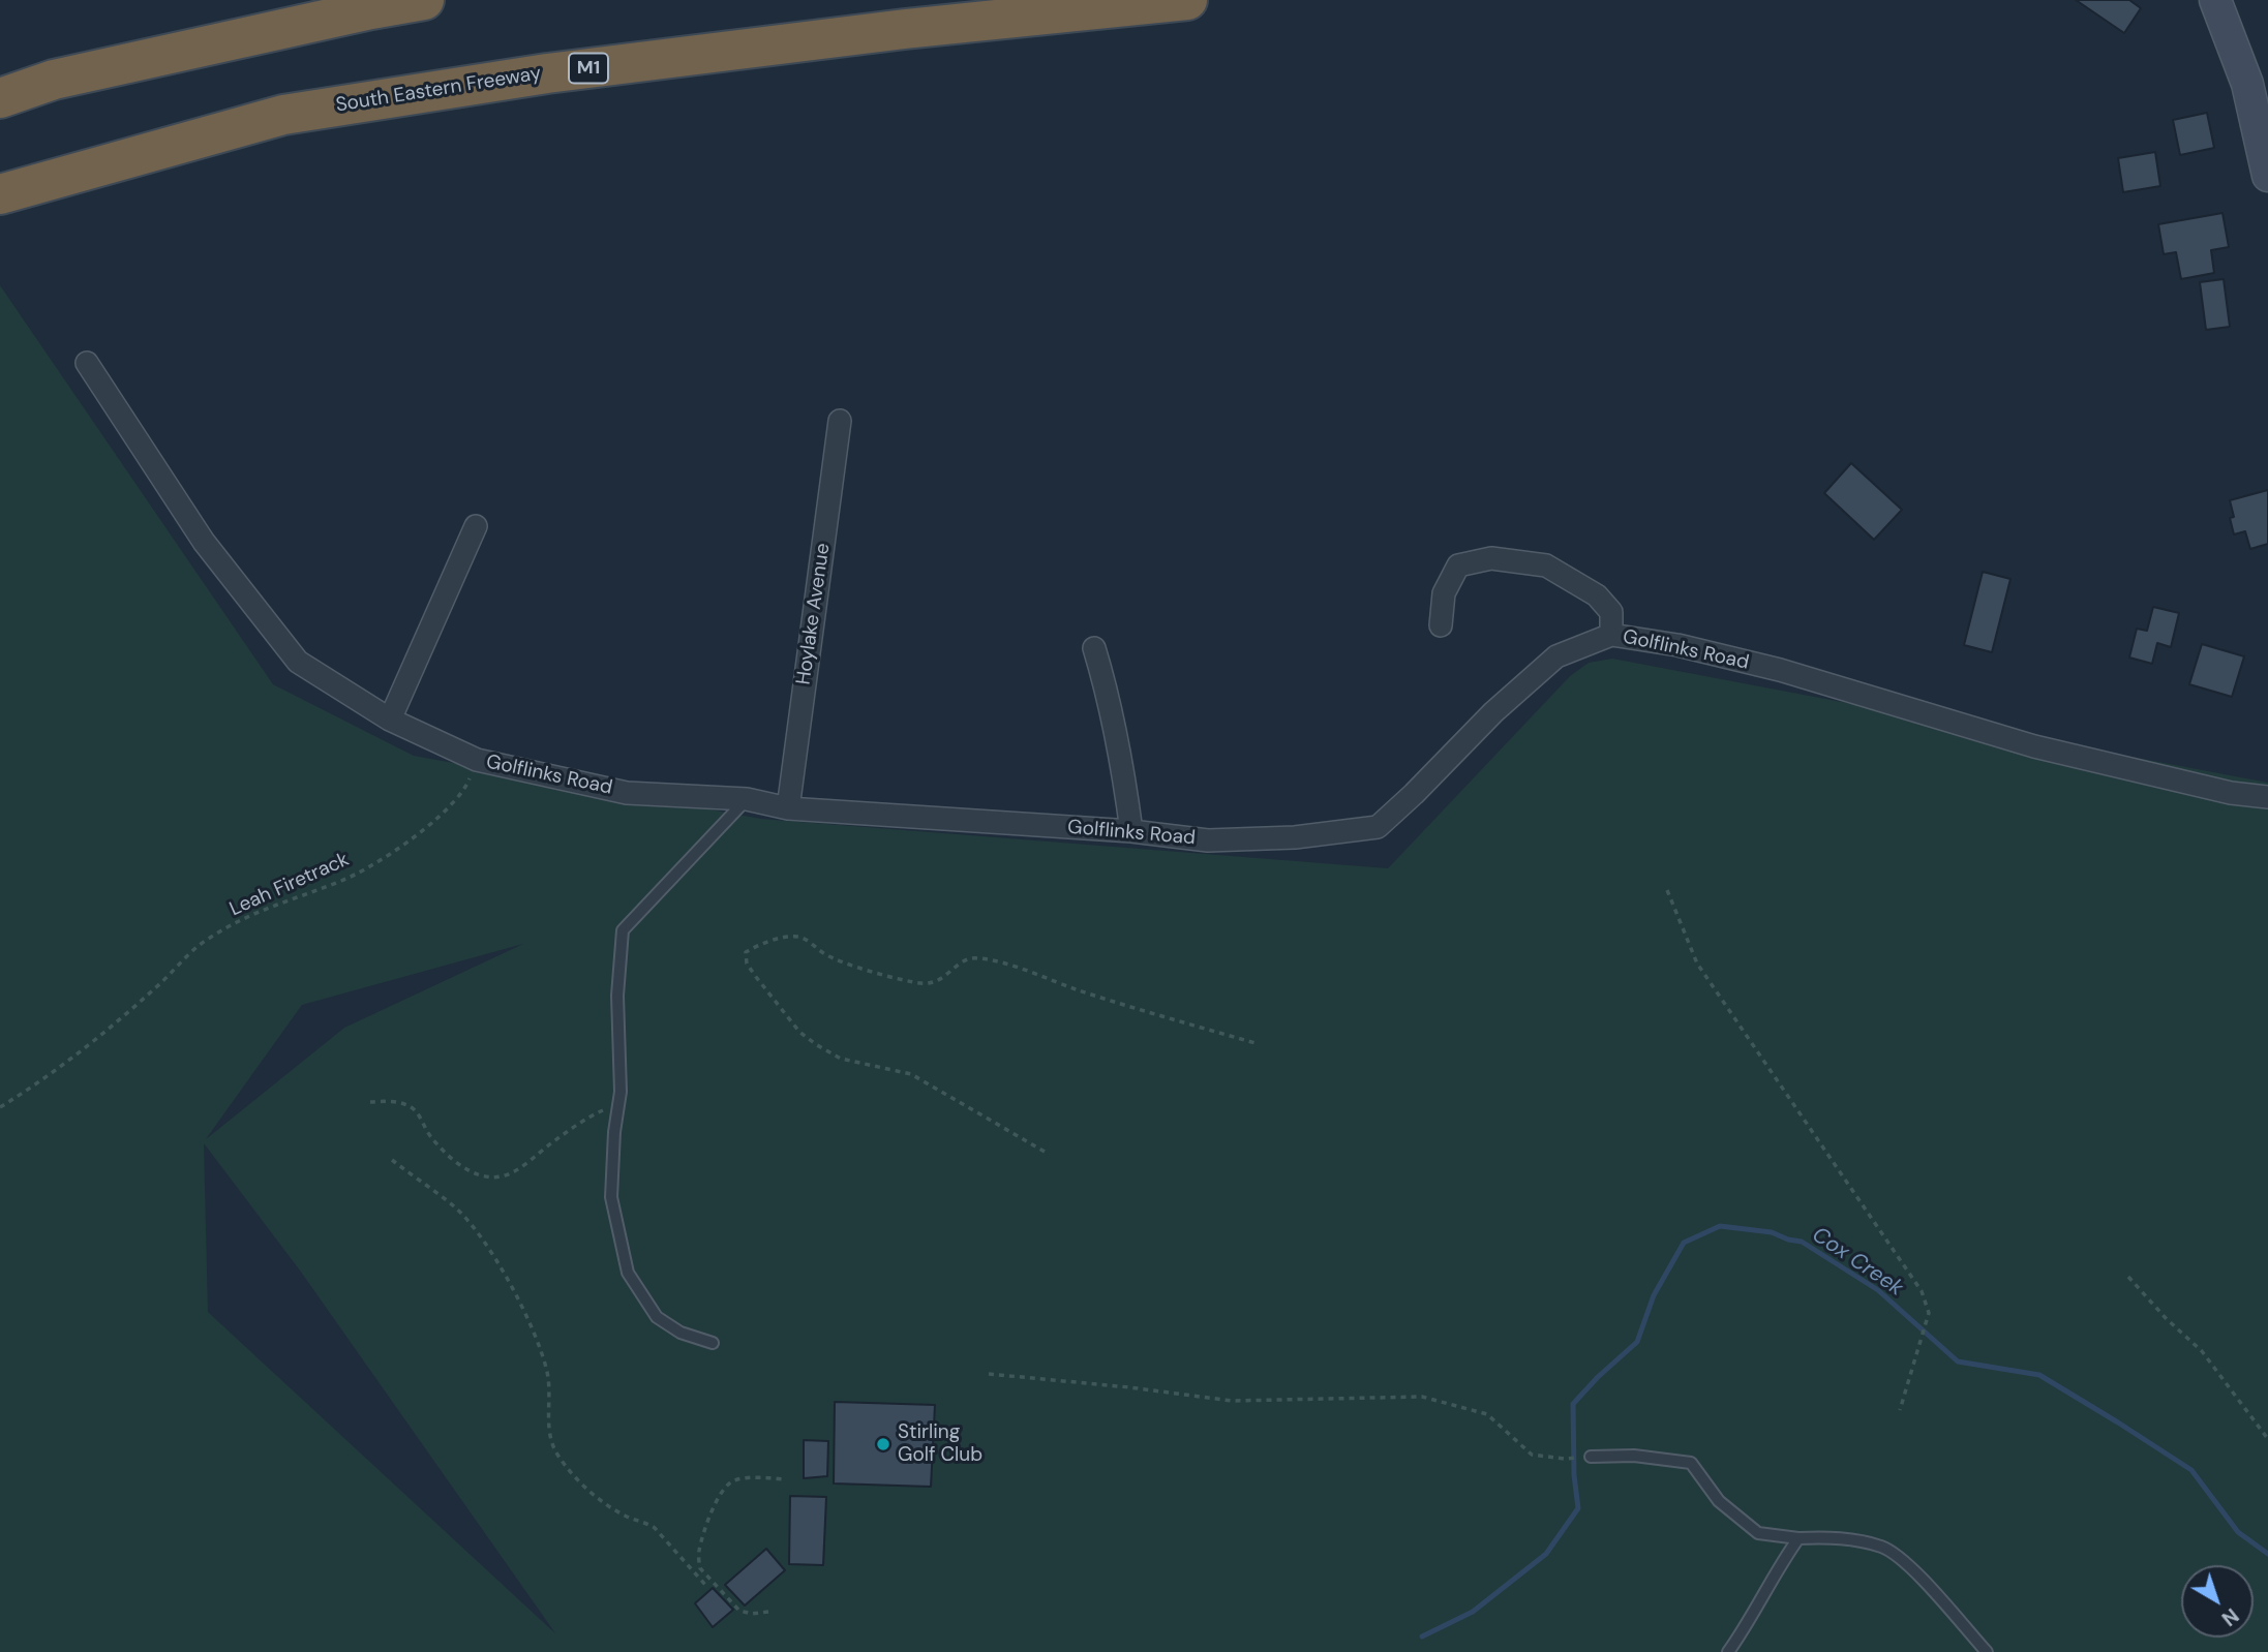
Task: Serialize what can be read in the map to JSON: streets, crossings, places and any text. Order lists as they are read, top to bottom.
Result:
{
  "streets": {
    "highway": ["M1", "South Eastern Freeway"],
    "street": ["Hoylake Avenue", "Golflinks Road"],
    "path": ["Leah Firetrack"]
  },
  "crossings": [
    ["Hoylake Avenue", "Golflinks Road"],
    ["Golflinks Road", "Leah Firetrack"]
  ],
  "water": ["Cox Creek"],
  "places": ["Stirling Golf Club"],
  "north": "bottom right"
}
